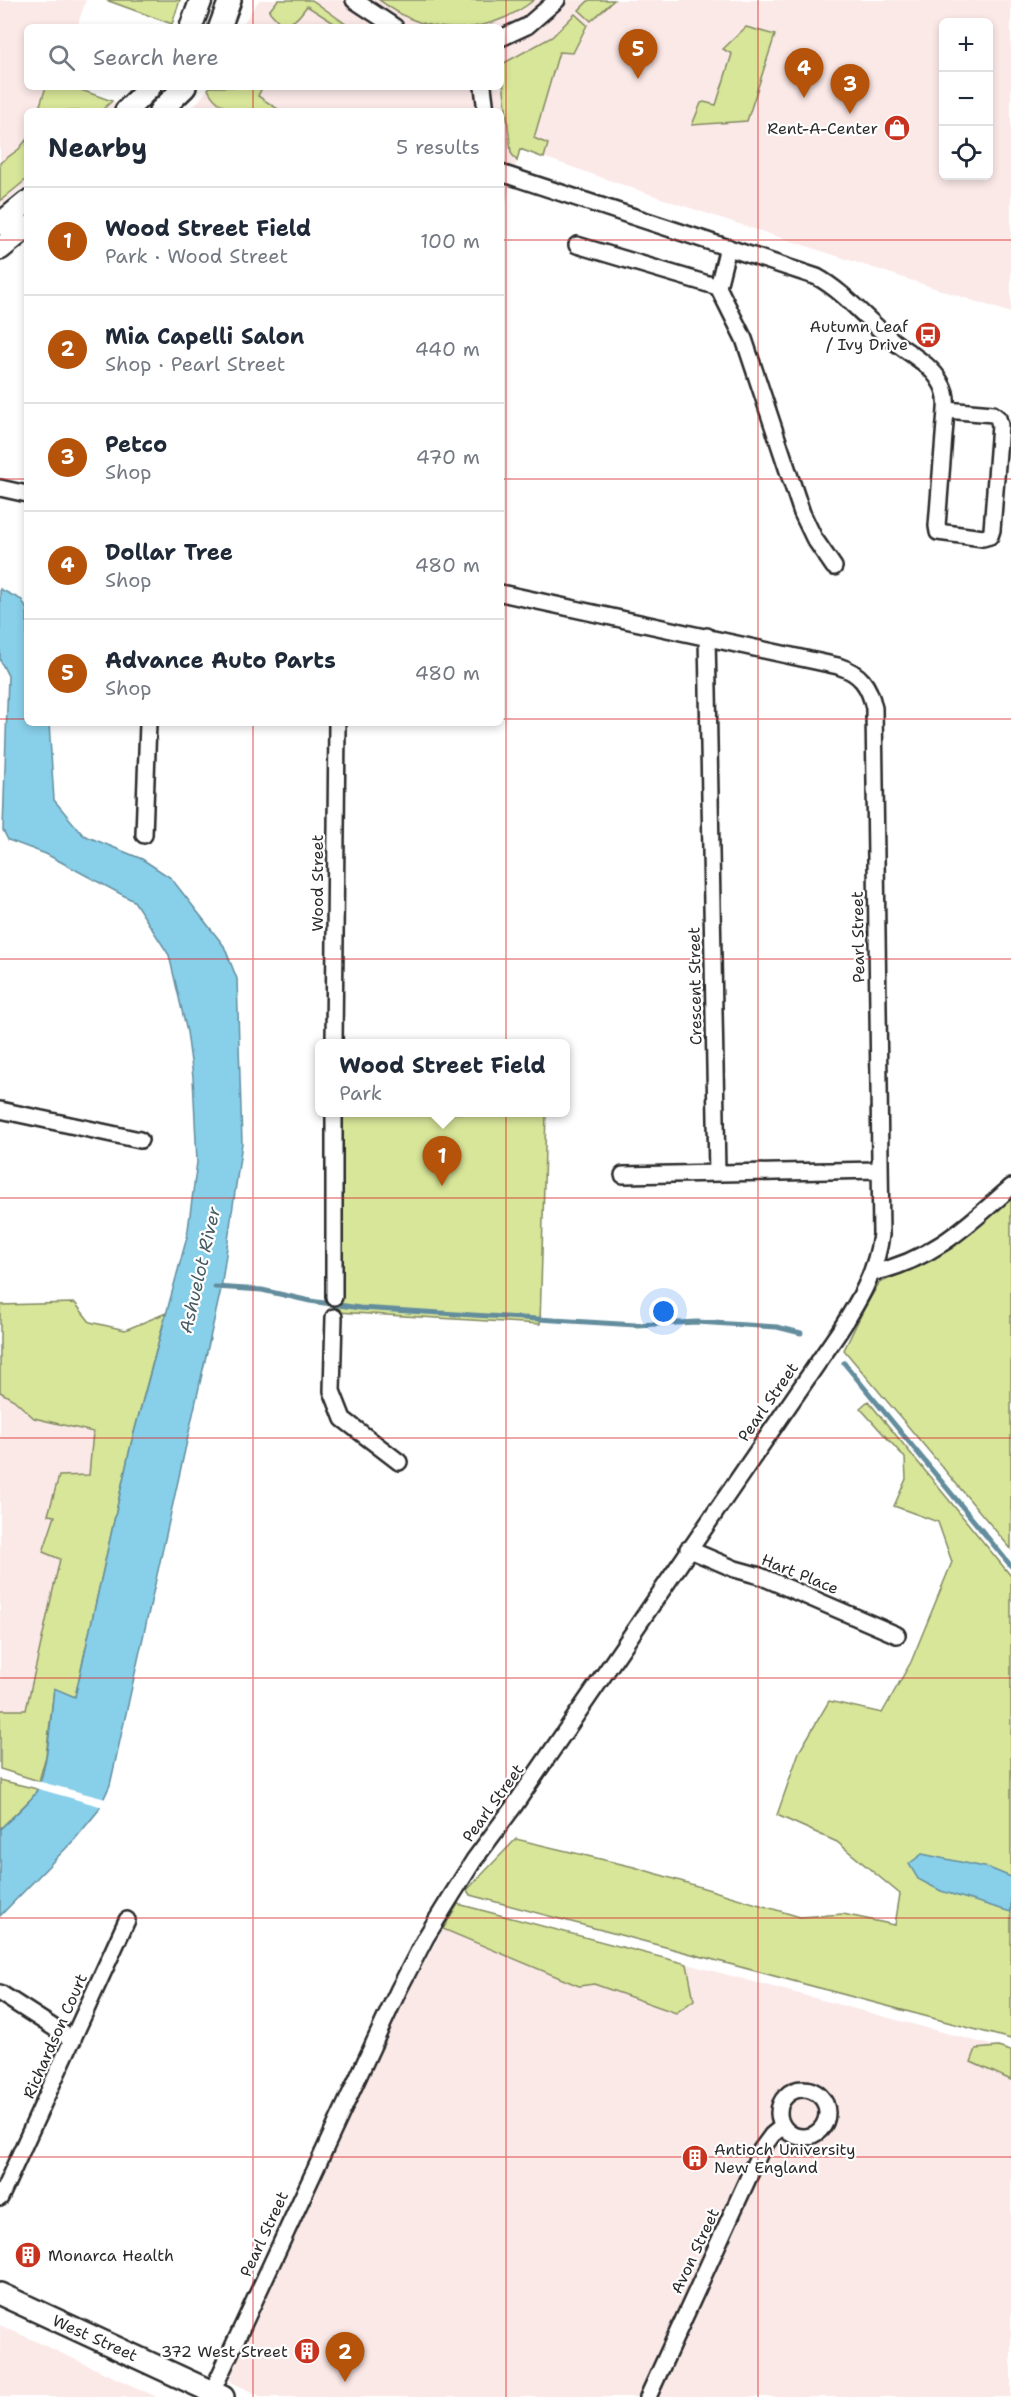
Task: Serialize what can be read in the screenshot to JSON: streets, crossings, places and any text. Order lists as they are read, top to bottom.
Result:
{
  "streets": {
    "street": [
      "Wood Street",
      "Pearl Street",
      "Crescent Street",
      "Hart Place",
      "Richardson Court",
      "Avon Street",
      "West Street"
    ]
  },
  "crossings": [
    ["Pearl Street", "Crescent Street"],
    ["Pearl Street", "Hart Place"],
    ["Pearl Street", "West Street"]
  ],
  "water": ["Ashuelot River"],
  "places": {
    "shop": ["Rent-A-Center"],
    "bus stop": ["Autumn Leaf / Ivy Drive"],
    "building": ["Antioch University New England", "Monarca Health", "372 West Street"]
  },
  "page": {
    "map_buttons": ["+", "−"],
    "search": "Search here",
    "pins": [
      "5",
      "4",
      "3",
      "1",
      "2"
    ],
    "heading": ["Nearby", "5 results"],
    "list": [
      {
        "mark": "1",
        "name": "Wood Street Field",
        "note": "Park · Wood Street",
        "value": "100 m"
      },
      {
        "mark": "2",
        "name": "Mia Capelli Salon",
        "note": "Shop · Pearl Street",
        "value": "440 m"
      },
      {
        "mark": "3",
        "name": "Petco",
        "note": "Shop",
        "value": "470 m"
      },
      {
        "mark": "4",
        "name": "Dollar Tree",
        "note": "Shop",
        "value": "480 m"
      },
      {
        "mark": "5",
        "name": "Advance Auto Parts",
        "note": "Shop",
        "value": "480 m"
      }
    ],
    "popup": ["Wood Street Field", "Park"]
  }
}
